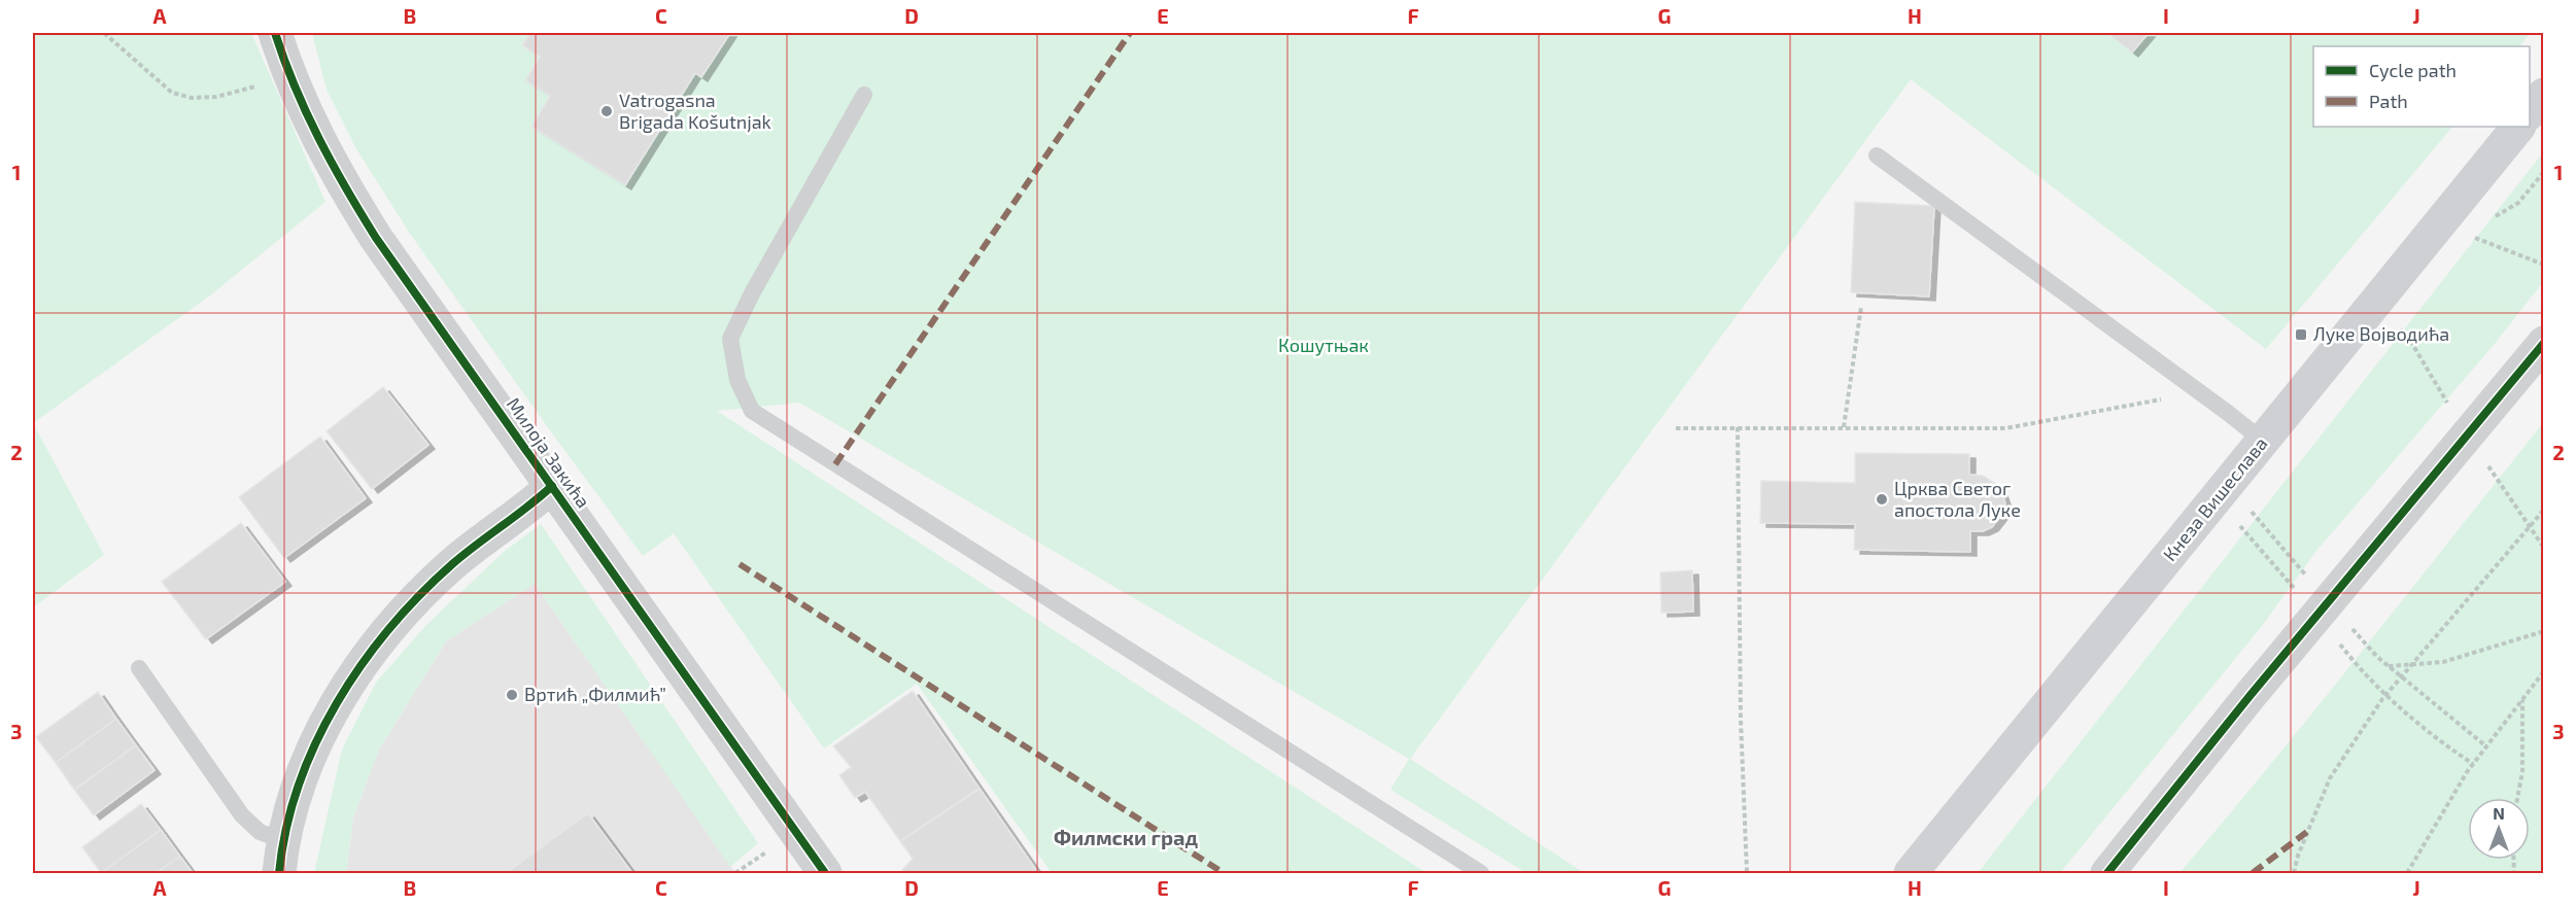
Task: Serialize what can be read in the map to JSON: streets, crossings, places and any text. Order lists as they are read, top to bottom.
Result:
{
  "streets": {
    "main road": ["Кнеза Вишеслава"],
    "street": ["Милоја Закића"]
  },
  "districts": ["Филмски град"],
  "parks": ["Кошутњак"],
  "places": {
    "other": ["Vatrogasna Brigada Košutnjak", "Црква Светог апостола Луке", "Вртић „Филмић”"],
    "transit": ["Луке Војводића"]
  },
  "legend": ["Cycle path", "Path"],
  "north": "top",
  "grid": {
    "columns": [
      "A",
      "B",
      "C",
      "D",
      "E",
      "F",
      "G",
      "H",
      "I",
      "J"
    ],
    "rows": ["1", "2", "3"]
  }
}
